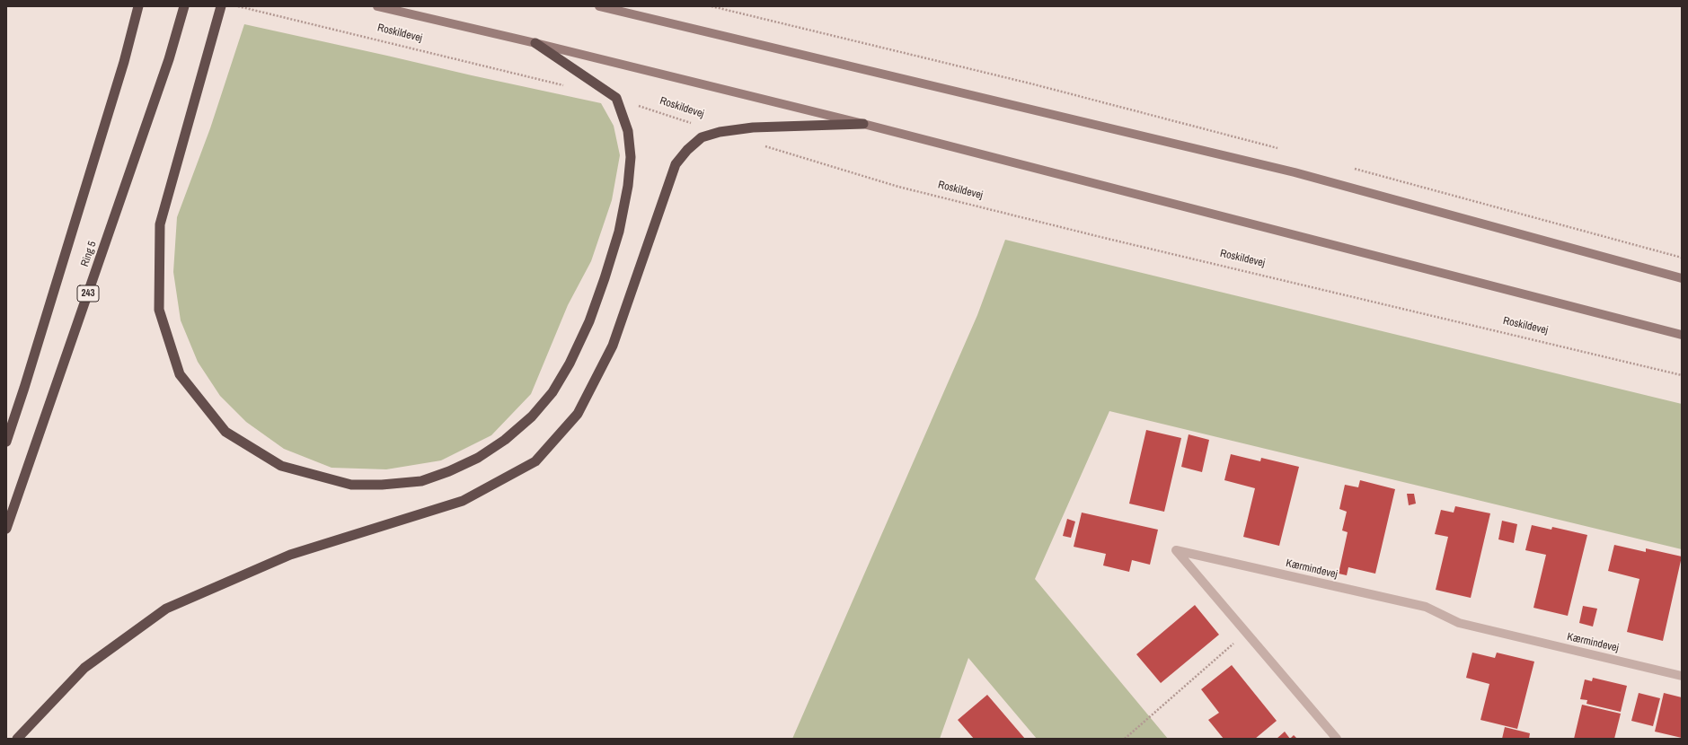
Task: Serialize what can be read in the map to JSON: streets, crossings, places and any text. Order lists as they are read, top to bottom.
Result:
{
  "streets": {
    "highway": ["Ring 5", "243"],
    "main road": ["Roskildevej"],
    "street": ["Kærmindevej"]
  }
}
